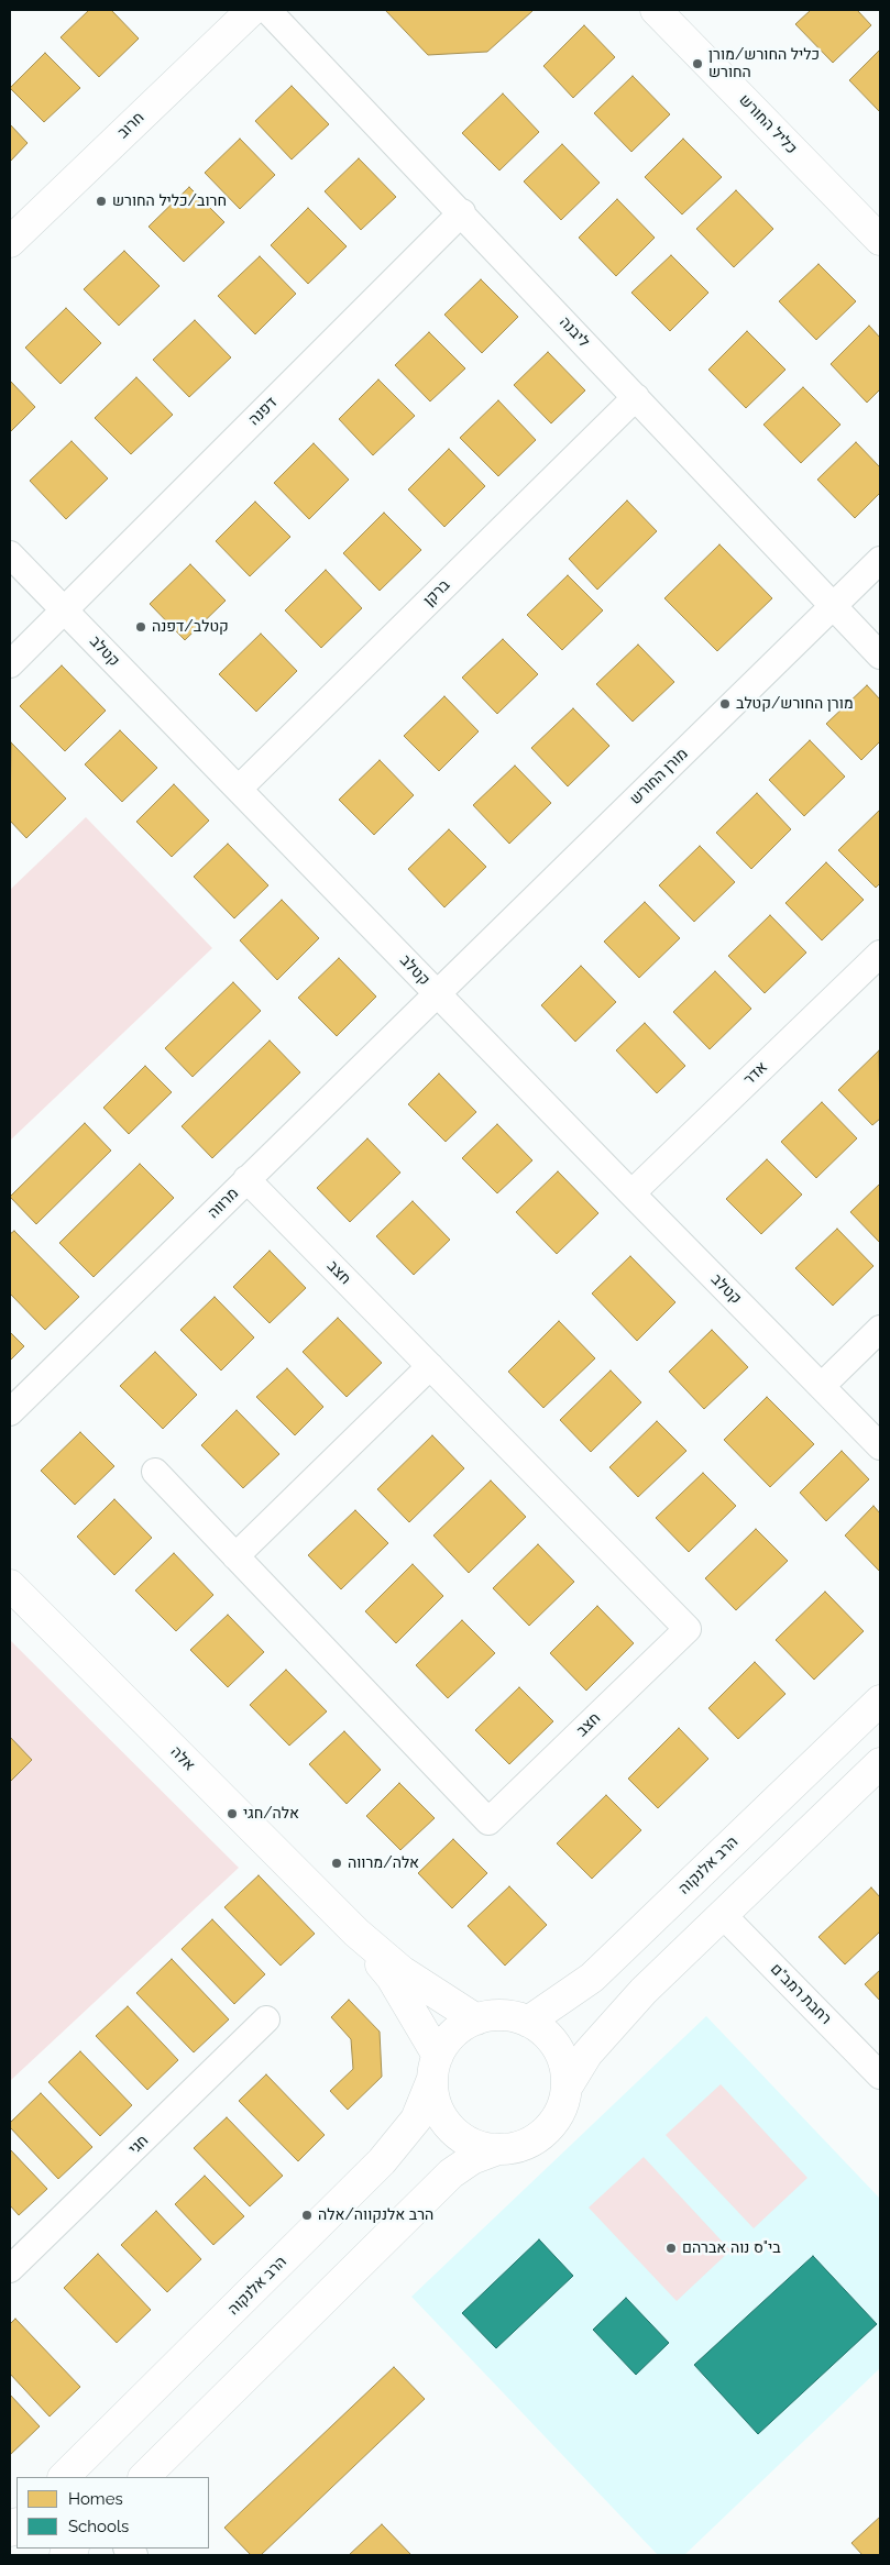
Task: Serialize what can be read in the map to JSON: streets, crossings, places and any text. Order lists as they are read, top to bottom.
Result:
{
  "streets": {
    "main road": [
      "כליל החורש",
      "חרוב",
      "אלה",
      "הרב אלנקוה"
    ],
    "street": [
      "ליבנה",
      "דפנה",
      "ברקן",
      "קטלב",
      "מורן החורש",
      "אדר",
      "מרווה",
      "חצב",
      "רחבת רמב\"ם",
      "חגי"
    ]
  },
  "crossings": [
    ["ליבנה", "דפנה"],
    ["ליבנה", "ברקן"],
    ["ליבנה", "מורן החורש"],
    ["דפנה", "קטלב"],
    ["ברקן", "קטלב"],
    ["קטלב", "מורן החורש"],
    ["קטלב", "אדר"],
    ["קטלב", "מרווה"],
    ["מורן החורש", "מרווה"],
    ["מרווה", "חצב"],
    ["אלה", "הרב אלנקוה"]
  ],
  "places": [
    "כליל החורש/מורן החורש",
    "חרוב/כליל החורש",
    "קטלב/דפנה",
    "מורן החורש/קטלב",
    "אלה/חגי",
    "אלה/מרווה",
    "הרב אלנקווה/אלה",
    "בי\"ס נוה אברהם"
  ],
  "legend": ["Homes", "Schools"]
}
